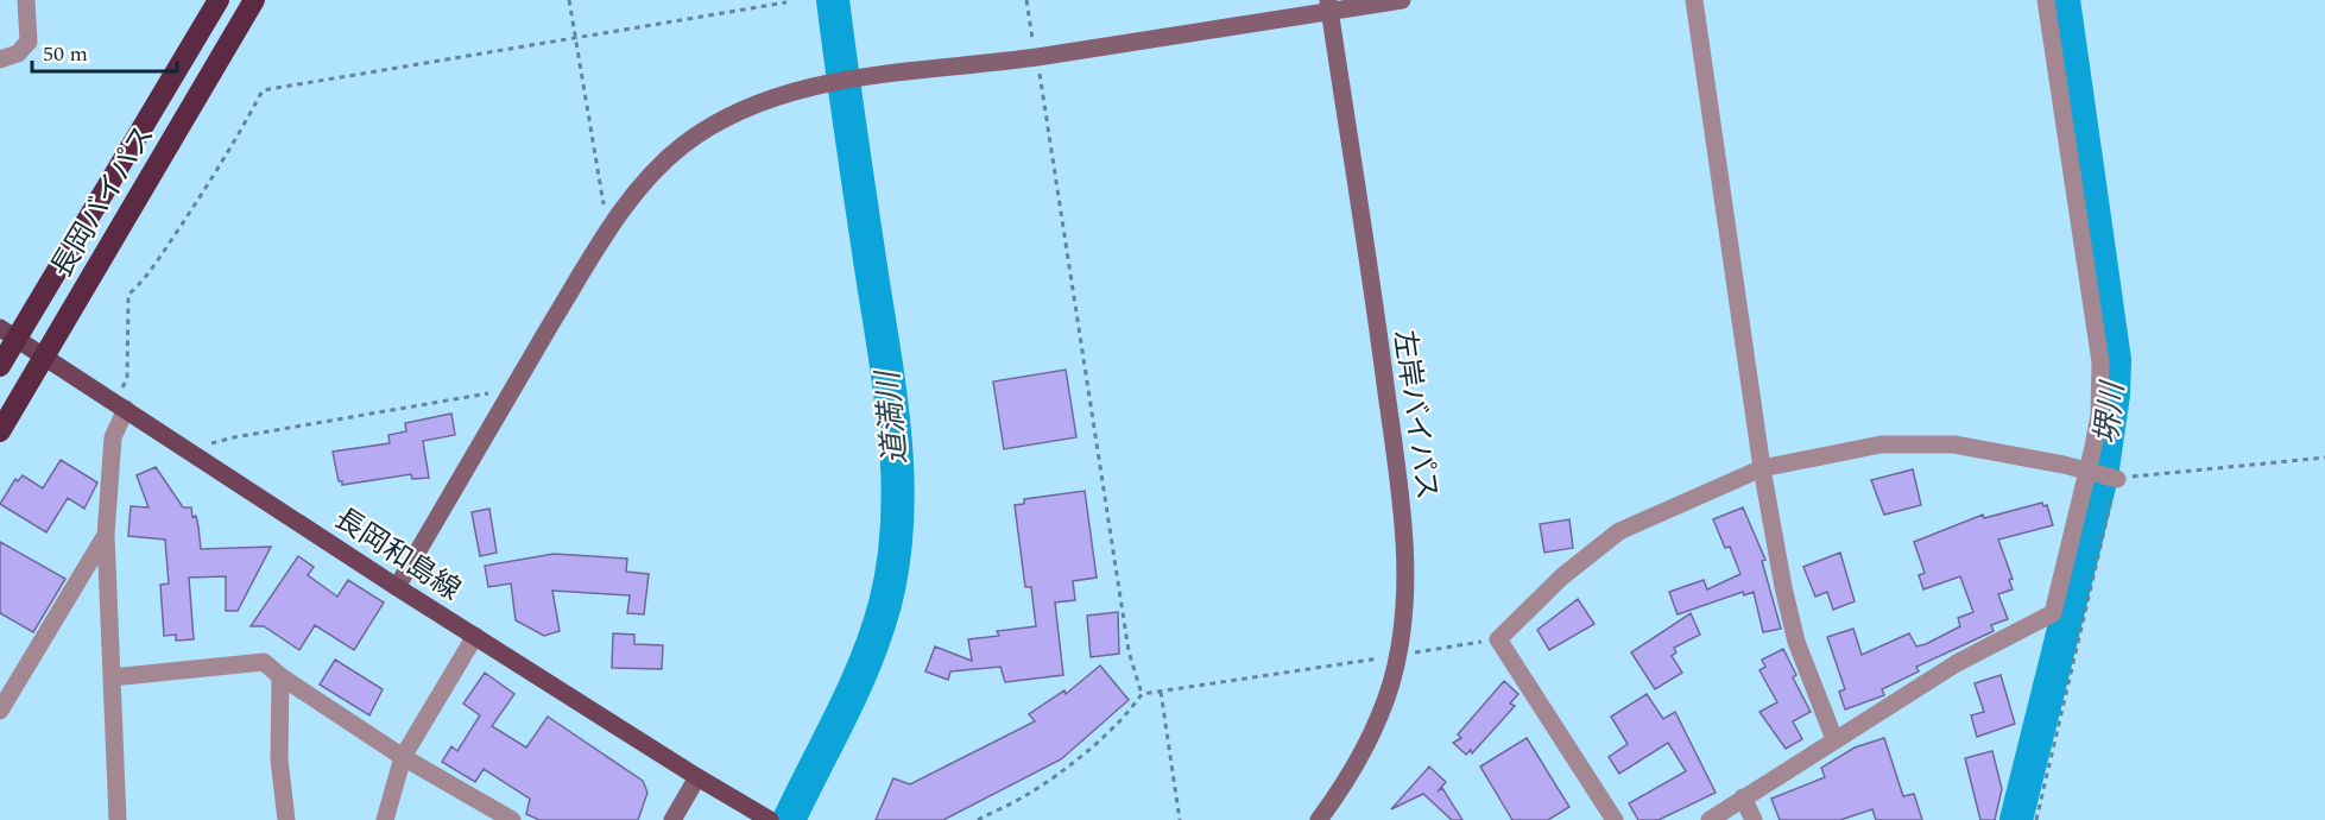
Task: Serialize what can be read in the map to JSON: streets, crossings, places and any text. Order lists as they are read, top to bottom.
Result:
{
  "streets": {
    "highway": ["長岡バイパス"],
    "main road": ["長岡和島線"],
    "street": ["左岸バイパス"]
  },
  "crossings": [
    ["長岡バイパス", "長岡和島線"]
  ],
  "water": ["堺川", "道満川"],
  "scale_bar": "50 m"
}
